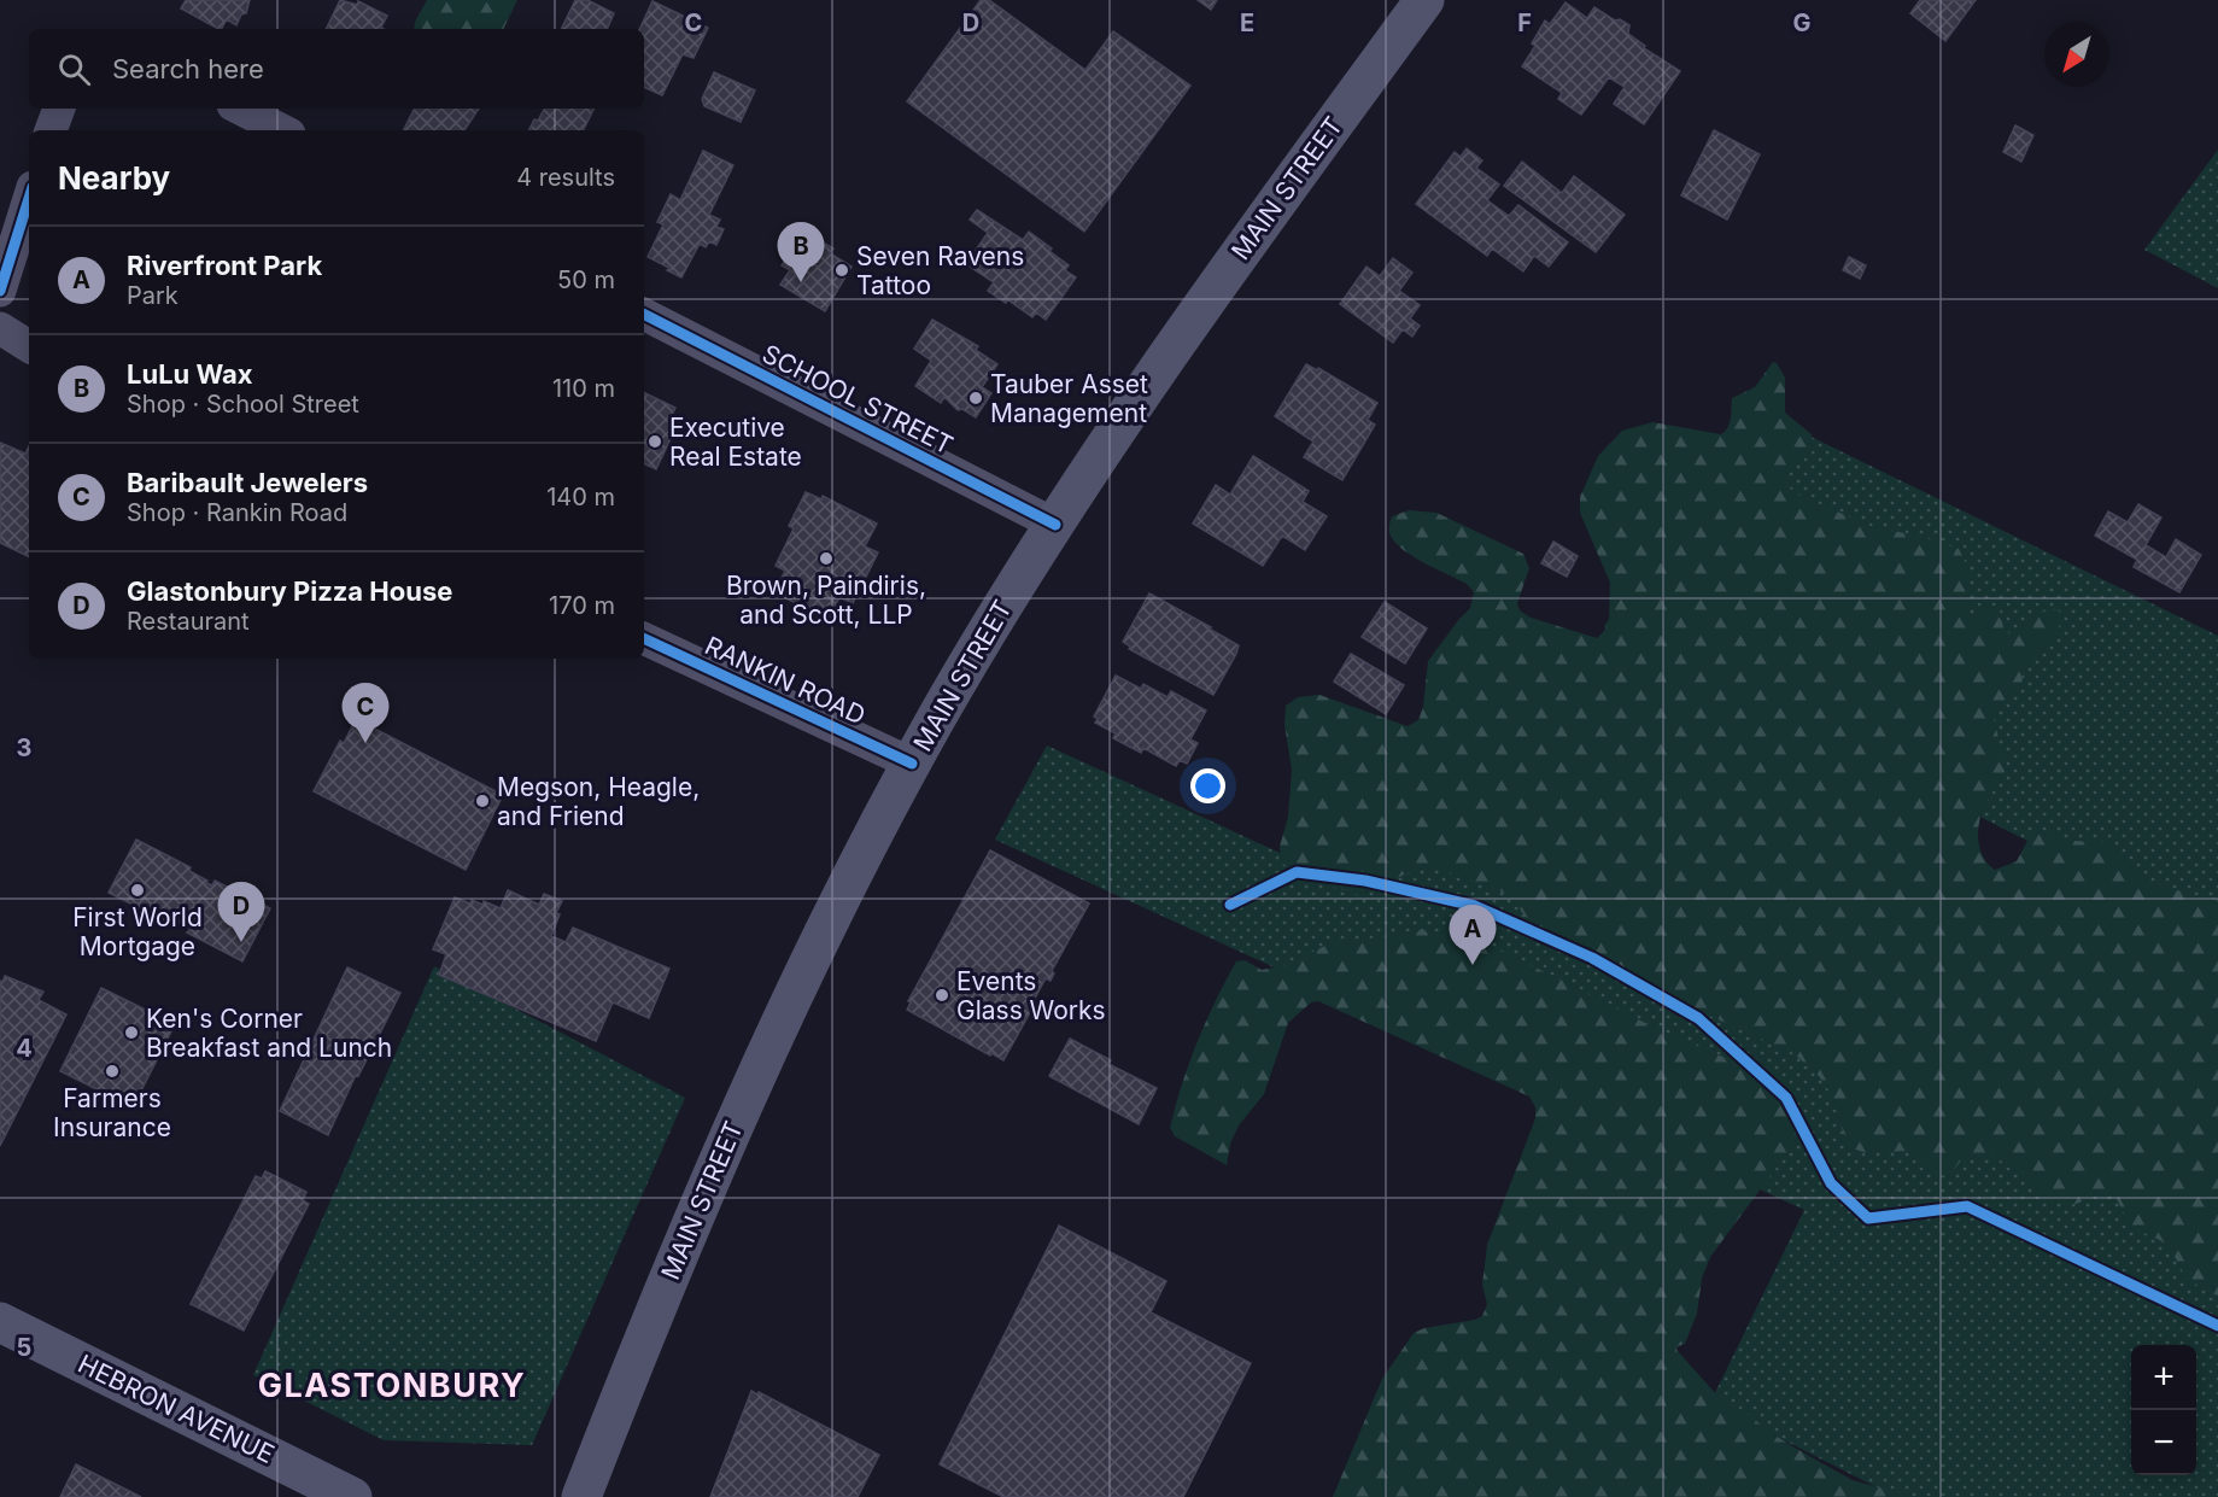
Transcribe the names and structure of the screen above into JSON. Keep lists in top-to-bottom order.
{
  "streets": {
    "main road": ["MAIN STREET", "HEBRON AVENUE"],
    "street": ["SCHOOL STREET", "RANKIN ROAD"]
  },
  "crossings": [
    ["MAIN STREET", "SCHOOL STREET"],
    ["MAIN STREET", "RANKIN ROAD"]
  ],
  "districts": ["GLASTONBURY"],
  "places": [
    "Seven Ravens Tattoo",
    "Tauber Asset Management",
    "Executive Real Estate",
    "Brown, Paindiris, and Scott, LLP",
    "Megson, Heagle, and Friend",
    "First World Mortgage",
    "Events Glass Works",
    "Ken's Corner Breakfast and Lunch",
    "Farmers Insurance"
  ],
  "north": "bottom left",
  "page": {
    "search": "Search here",
    "heading": ["Nearby", "4 results"],
    "pins": [
      "B",
      "C",
      "D",
      "A"
    ],
    "list": [
      {
        "mark": "A",
        "name": "Riverfront Park",
        "note": "Park",
        "value": "50 m"
      },
      {
        "mark": "B",
        "name": "LuLu Wax",
        "note": "Shop · School Street",
        "value": "110 m"
      },
      {
        "mark": "C",
        "name": "Baribault Jewelers",
        "note": "Shop · Rankin Road",
        "value": "140 m"
      },
      {
        "mark": "D",
        "name": "Glastonbury Pizza House",
        "note": "Restaurant",
        "value": "170 m"
      }
    ],
    "map_buttons": ["+", "−"]
  },
  "grid": {
    "columns": [
      "C",
      "D",
      "E",
      "F",
      "G"
    ],
    "rows": ["3", "4", "5"]
  }
}
